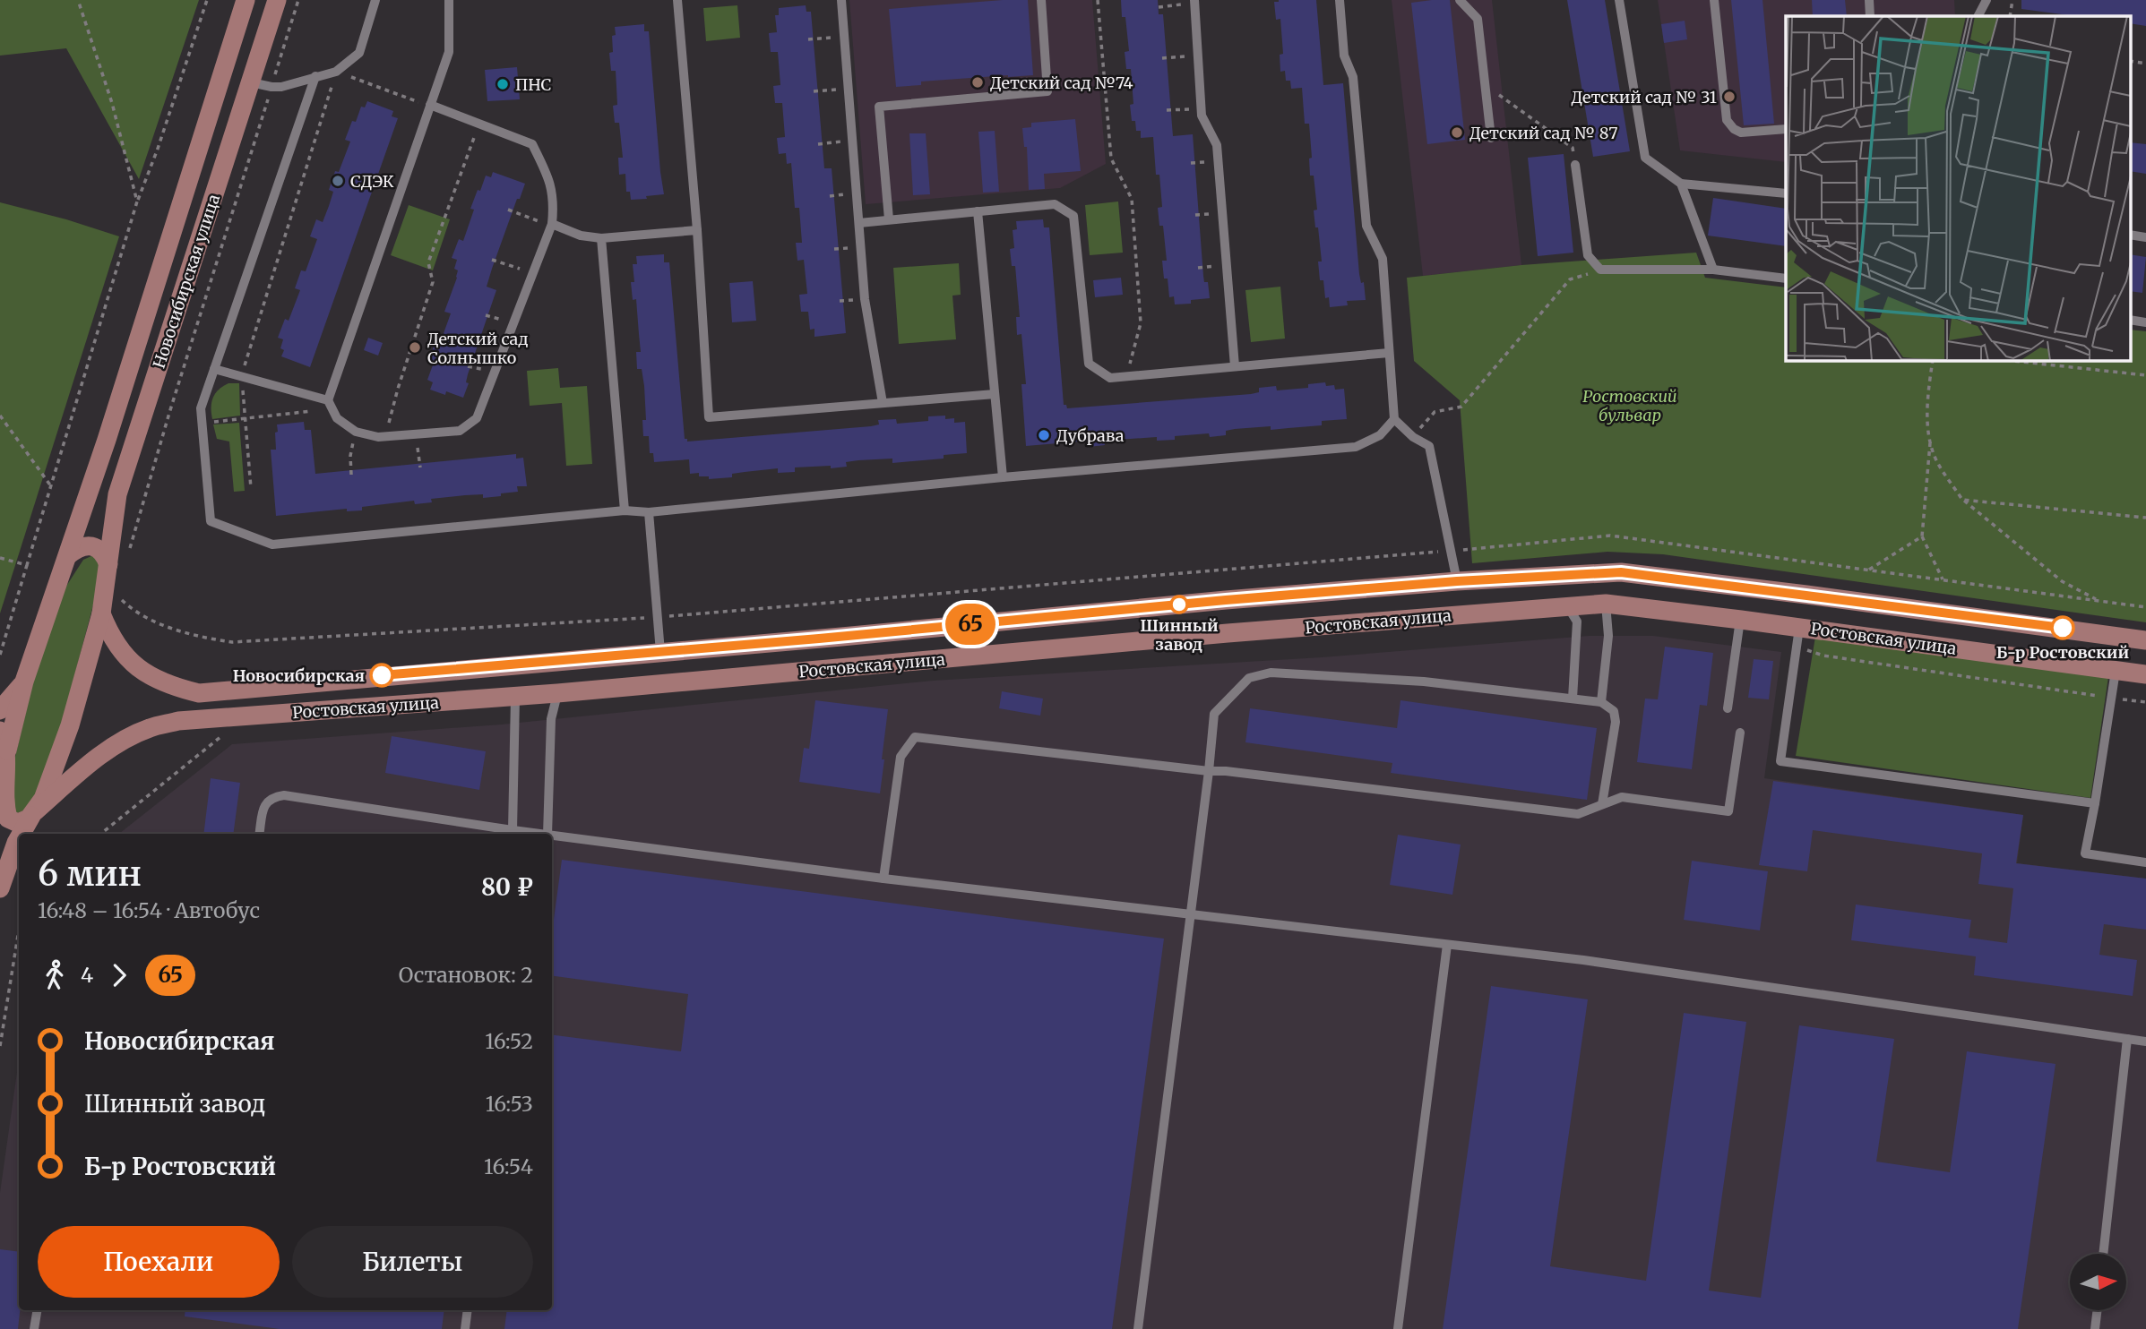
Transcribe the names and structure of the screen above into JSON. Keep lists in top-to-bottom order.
{
  "streets": {
    "street": ["Новосибирская улица", "Ростовская улица"]
  },
  "crossings": [
    ["Новосибирская улица", "Ростовская улица"]
  ],
  "parks": ["Ростовский бульвар"],
  "places": [
    "Детский сад №74",
    "ПНС",
    "Детский сад № 31",
    "Детский сад № 87",
    "СДЭК",
    "Детский сад Солнышко",
    "Дубрава",
    "Шинный завод",
    "Б-р Ростовский",
    "Новосибирская"
  ],
  "lines": ["bus line 65"],
  "north": "right",
  "page": {
    "on_map": "65",
    "heading": ["6 мин", "16:48 – 16:54 · Автобус", "80 ₽"],
    "legs": ["4", "65", "Остановок: 2"],
    "list": [
      {
        "name": "Новосибирская",
        "value": "16:52"
      },
      {
        "name": "Шинный завод",
        "value": "16:53"
      },
      {
        "name": "Б-р Ростовский",
        "value": "16:54"
      }
    ],
    "buttons": ["Поехали", "Билеты"]
  }
}
